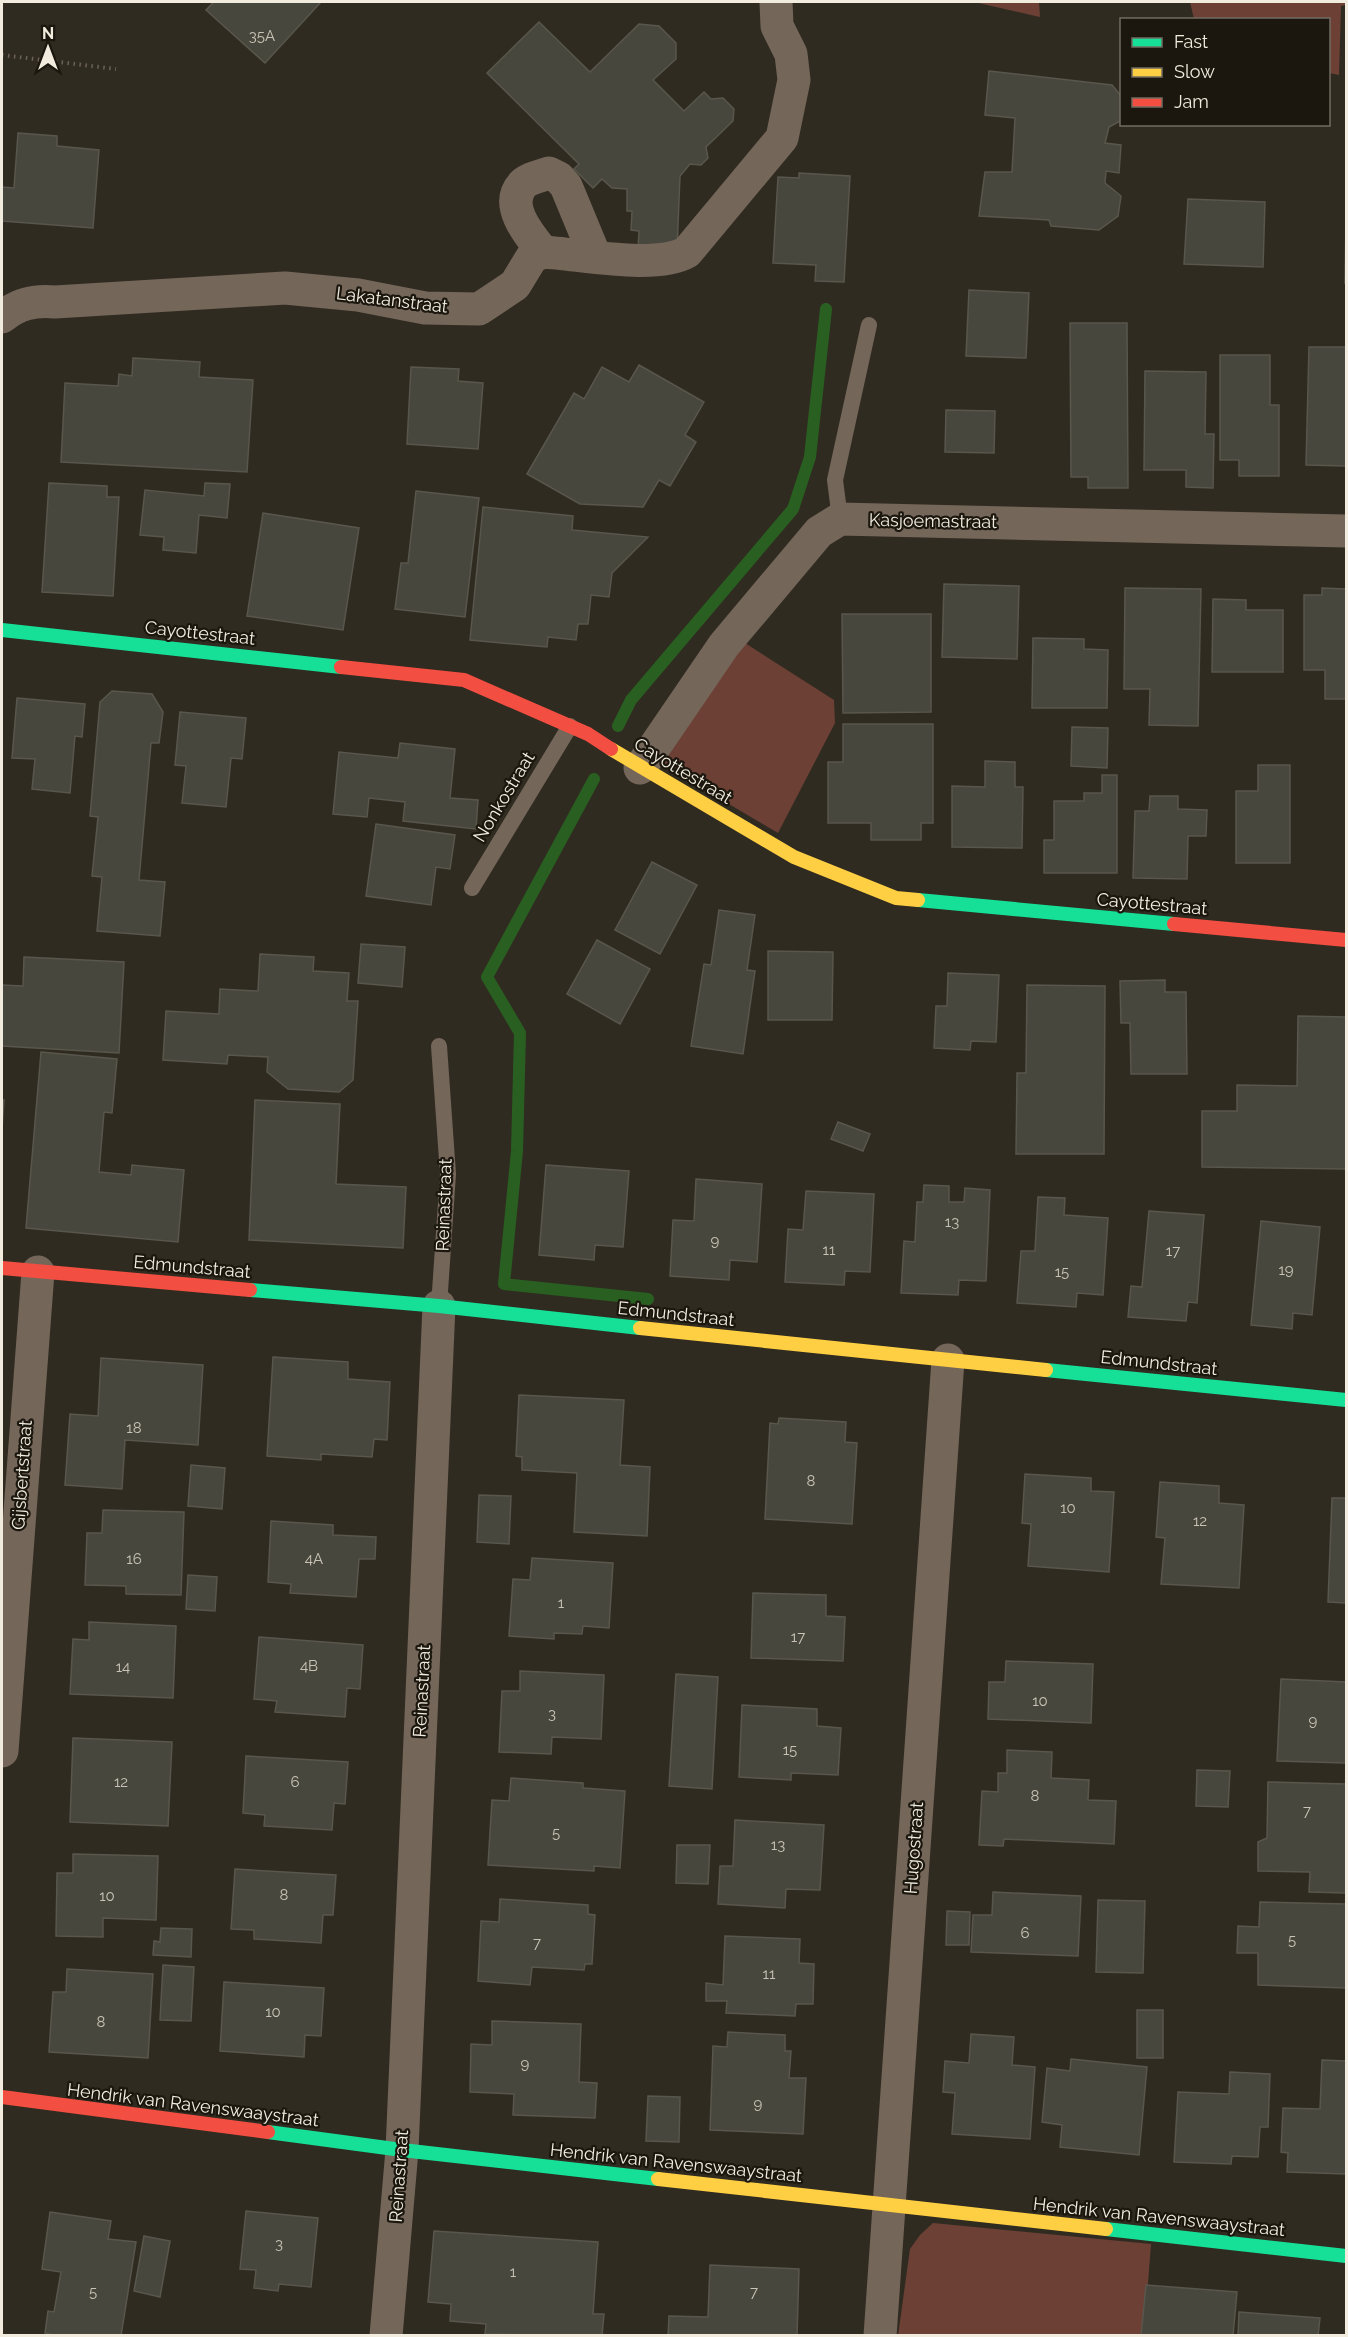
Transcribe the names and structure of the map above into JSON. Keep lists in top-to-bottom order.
{
  "streets": {
    "street": [
      "Lakatanstraat",
      "Kasjoemastraat",
      "Cayottestraat",
      "Reinastraat",
      "Edmundstraat",
      "Gijsbertstraat",
      "Hugostraat",
      "Hendrik van Ravenswaaystraat"
    ],
    "lane": ["Nonkostraat"]
  },
  "crossings": [
    ["Cayottestraat", "Nonkostraat"],
    ["Reinastraat", "Edmundstraat"],
    ["Reinastraat", "Hendrik van Ravenswaaystraat"],
    ["Edmundstraat", "Gijsbertstraat"],
    ["Edmundstraat", "Hugostraat"],
    ["Hugostraat", "Hendrik van Ravenswaaystraat"]
  ],
  "house_numbers": [
    "35A",
    "13",
    "9",
    "11",
    "17",
    "19",
    "15",
    "18",
    "8",
    "10",
    "12",
    "16",
    "4A",
    "1",
    "17",
    "4B",
    "14",
    "10",
    "3",
    "9",
    "15",
    "12",
    "6",
    "8",
    "7",
    "5",
    "13",
    "8",
    "10",
    "6",
    "5",
    "7",
    "11",
    "10",
    "8",
    "9",
    "9",
    "3",
    "1",
    "5",
    "7"
  ],
  "legend": ["Fast", "Slow", "Jam"],
  "north": "top"
}
